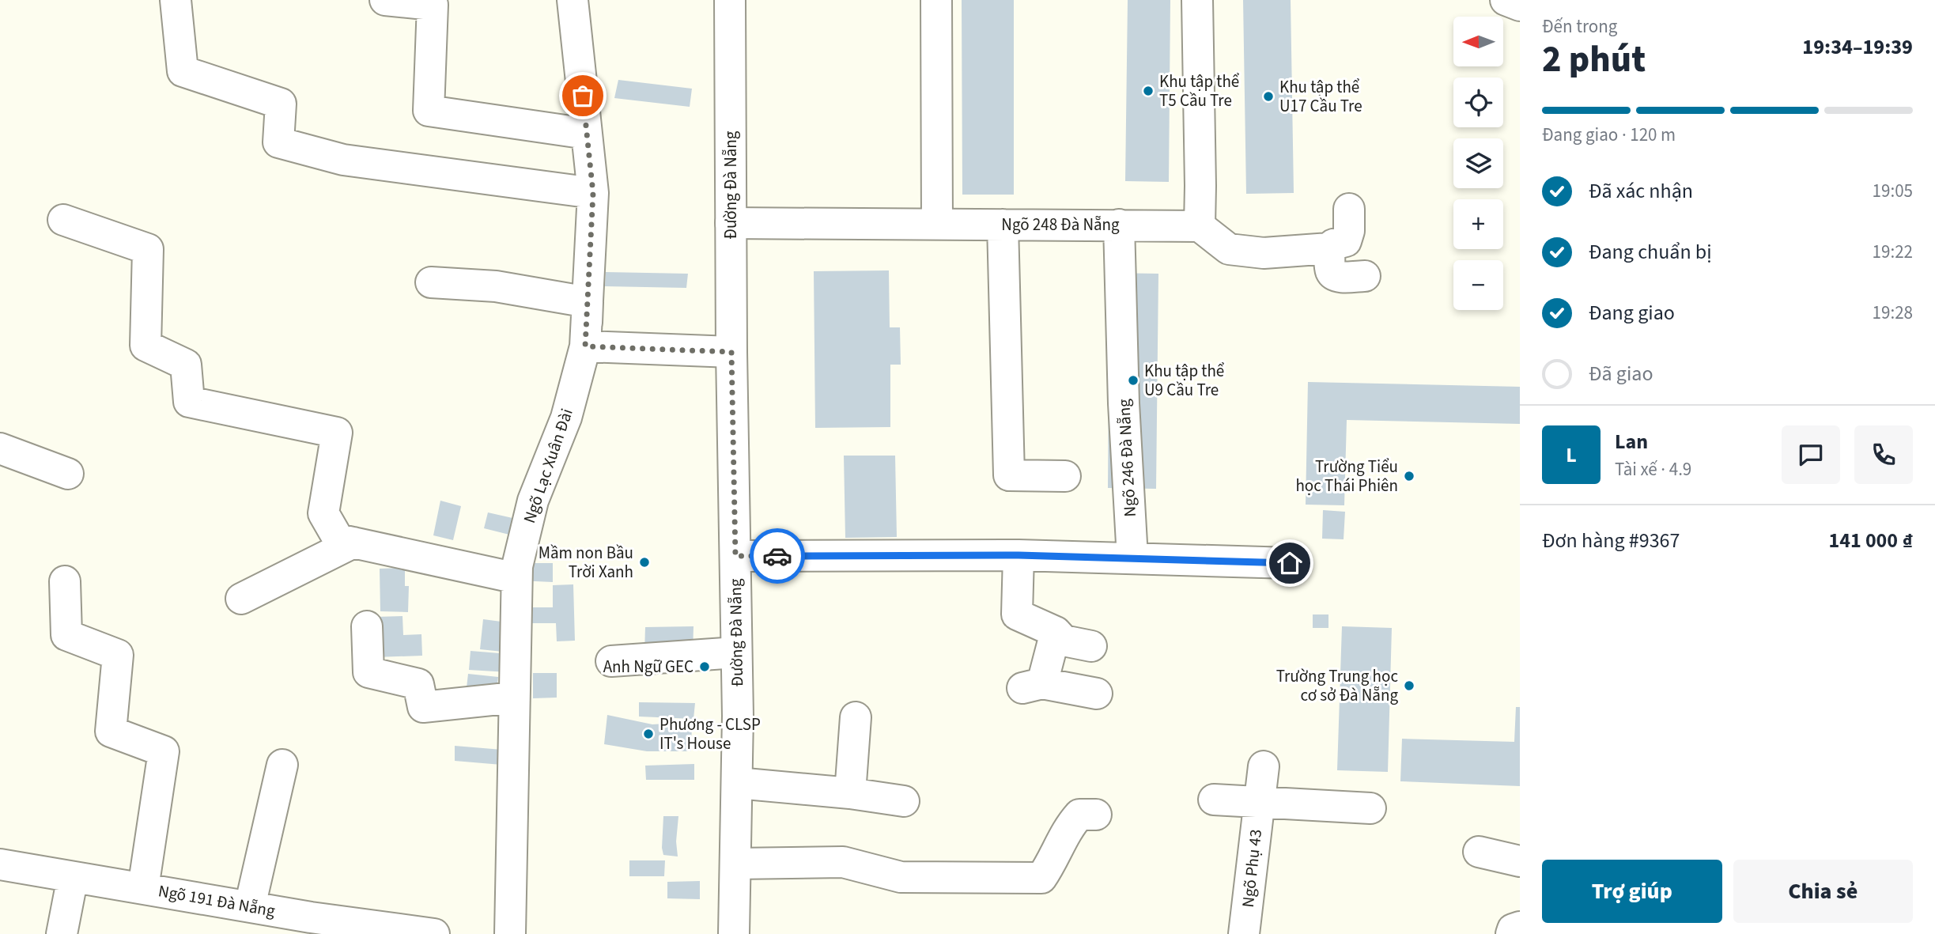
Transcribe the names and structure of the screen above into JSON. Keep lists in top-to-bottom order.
{
  "streets": {
    "street": [
      "Đường Đà Nẵng",
      "Ngõ 248 Đà Nẵng",
      "Ngõ 246 Đà Nẵng",
      "Ngõ Lạc Xuân Đài",
      "Ngõ Phụ 43",
      "Ngõ 191 Đà Nẵng"
    ]
  },
  "crossings": [
    ["Đường Đà Nẵng", "Ngõ 248 Đà Nẵng"],
    ["Ngõ 248 Đà Nẵng", "Ngõ 246 Đà Nẵng"]
  ],
  "places": [
    "Khu tập thể T5 Cầu Tre",
    "Khu tập thể U17 Cầu Tre",
    "Khu tập thể U9 Cầu Tre",
    "Trường Tiểu học Thái Phiên",
    "Mầm non Bầu Trời Xanh",
    "Anh Ngữ GEC",
    "Trường Trung học cơ sở Đà Nẵng",
    "Phương - CLSP IT's House"
  ],
  "north": "left",
  "page": {
    "heading": ["2 phút", "Đến trong", "19:34–19:39"],
    "panel": [
      "Lan",
      "Tài xế · 4.9",
      "Đơn hàng #9367",
      "141 000 ₫"
    ],
    "map_buttons": ["+", "−"],
    "bar": "Đang giao · 120 m",
    "list": [
      ["Đã xác nhận", "19:05"],
      ["Đang chuẩn bị", "19:22"],
      ["Đang giao", "19:28"],
      "Đã giao"
    ],
    "round": "L",
    "buttons": ["Trợ giúp", "Chia sẻ"]
  }
}
